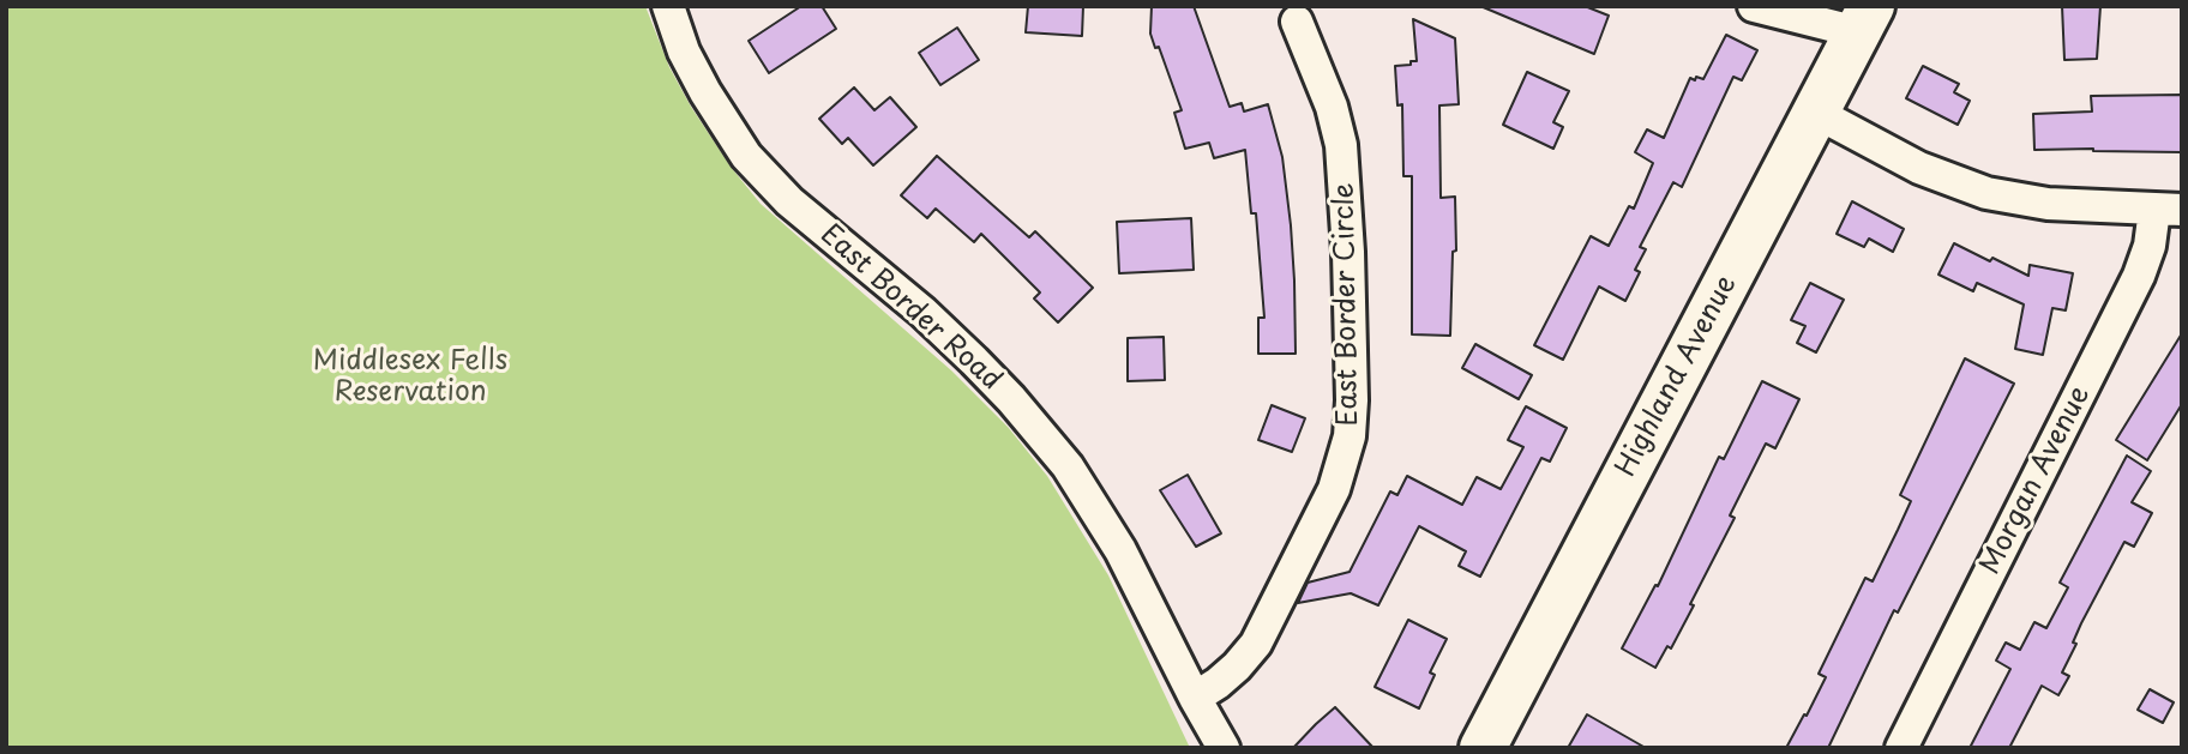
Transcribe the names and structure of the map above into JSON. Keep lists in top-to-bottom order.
{
  "streets": {
    "main road": ["Highland Avenue"],
    "street": ["East Border Circle", "East Border Road", "Morgan Avenue"]
  },
  "crossings": [
    ["East Border Circle", "East Border Road"]
  ],
  "parks": ["Middlesex Fells Reservation"]
}
